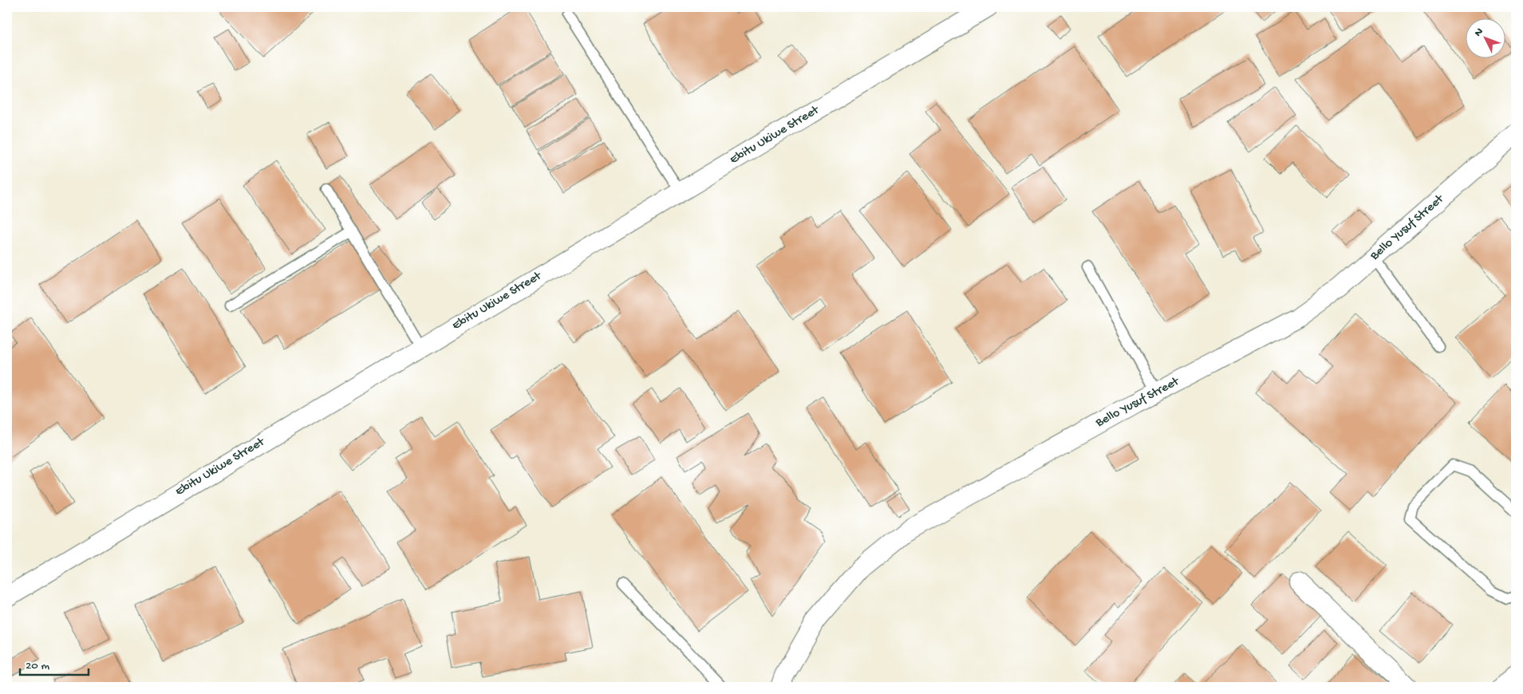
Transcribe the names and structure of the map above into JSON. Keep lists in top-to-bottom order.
{
  "streets": {
    "street": ["Ebitu Ukiwe Street", "Bello Yusuf Street"]
  },
  "scale_bar": "20 m",
  "north": "top left"
}
